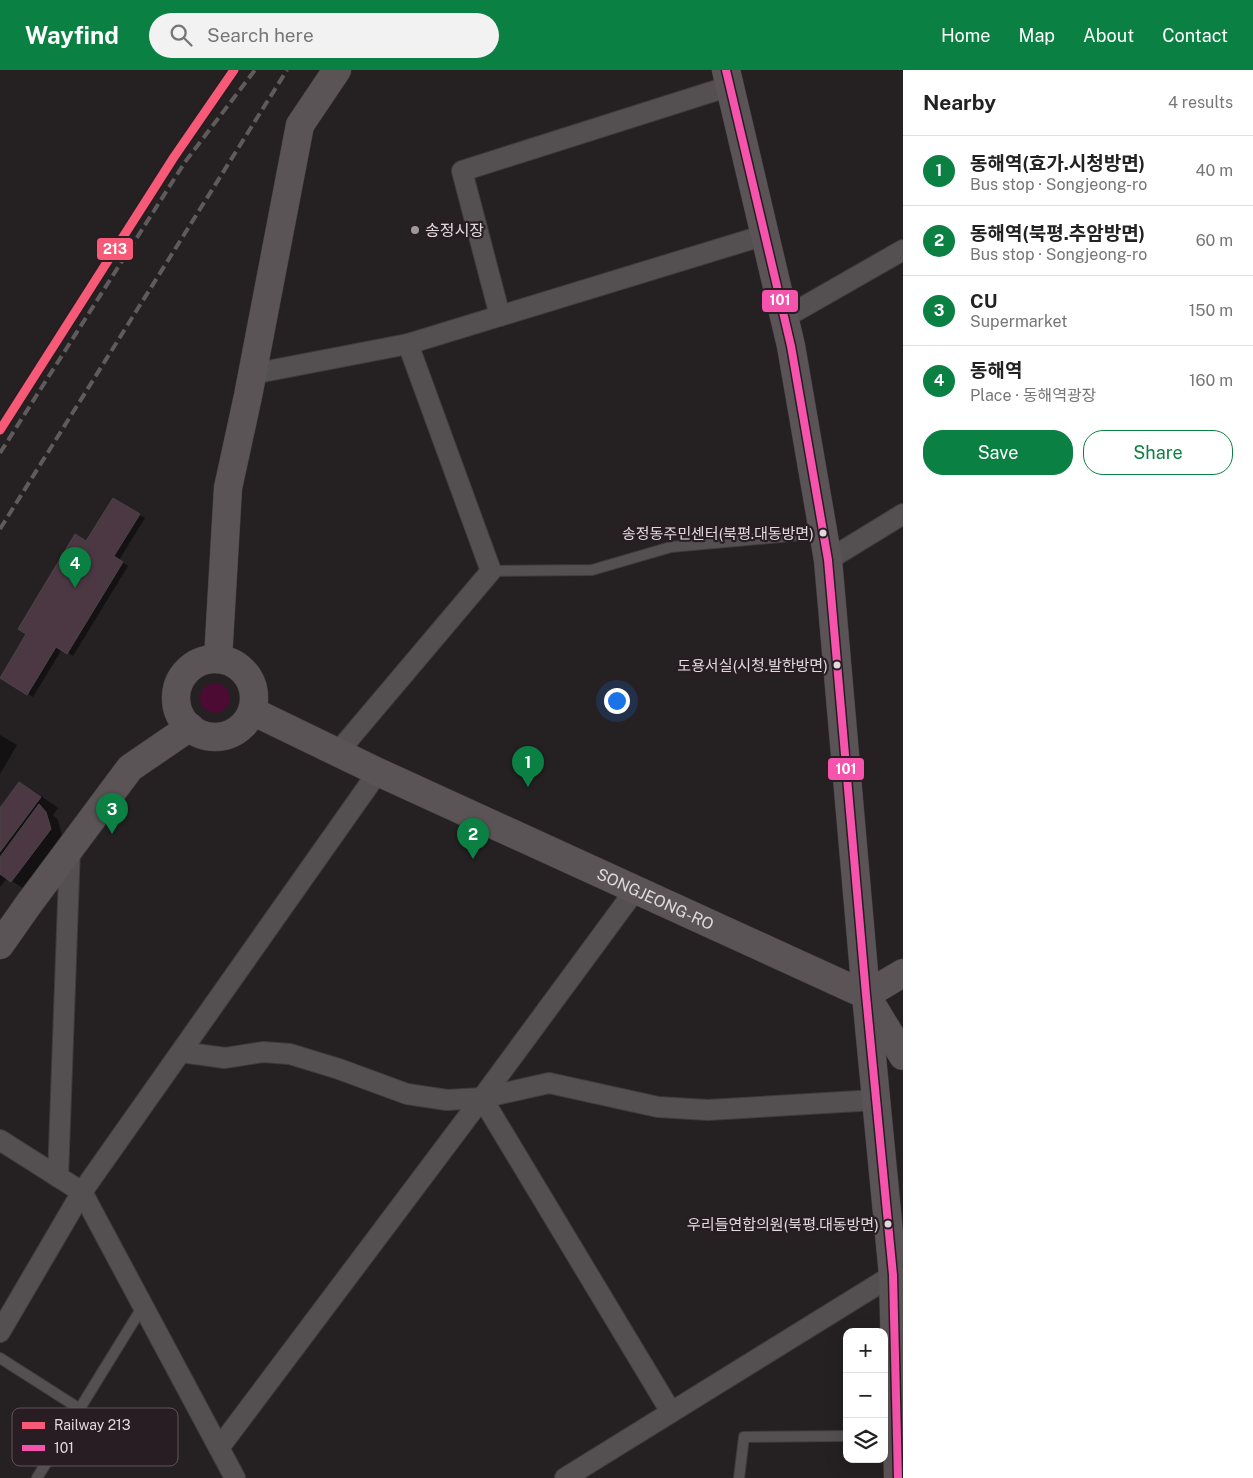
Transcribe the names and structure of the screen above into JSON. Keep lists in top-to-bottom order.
{
  "streets": {
    "street": ["SONGJEONG-RO"]
  },
  "places": [
    "송정시장",
    "송정동주민센터(북평.대동방면)",
    "도용서실(시청.발한방면)",
    "우리들연합의원(북평.대동방면)"
  ],
  "lines": ["rail line 213", "transit line 101"],
  "legend": ["Railway 213", "101"],
  "page": {
    "header": "Wayfind",
    "search": "Search here",
    "nav": [
      "Home",
      "Map",
      "About",
      "Contact"
    ],
    "heading": ["Nearby", "4 results"],
    "list": [
      {
        "mark": "1",
        "name": "동해역(효가.시청방면)",
        "note": "Bus stop · Songjeong-ro",
        "value": "40 m"
      },
      {
        "mark": "2",
        "name": "동해역(북평.추암방면)",
        "note": "Bus stop · Songjeong-ro",
        "value": "60 m"
      },
      {
        "mark": "3",
        "name": "CU",
        "note": "Supermarket",
        "value": "150 m"
      },
      {
        "mark": "4",
        "name": "동해역",
        "note": "Place · 동해역광장",
        "value": "160 m"
      }
    ],
    "buttons": ["Save", "Share"],
    "pins": [
      "4",
      "1",
      "3",
      "2"
    ],
    "map_buttons": ["+", "−"]
  }
}
